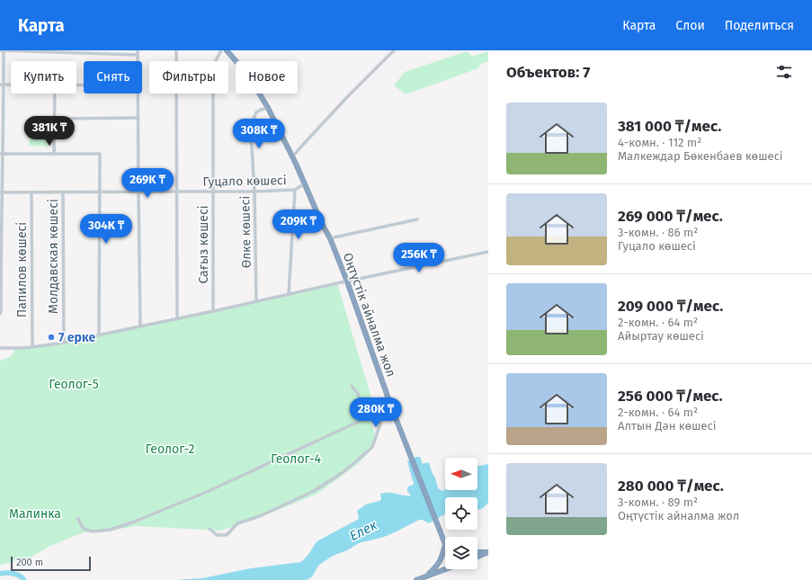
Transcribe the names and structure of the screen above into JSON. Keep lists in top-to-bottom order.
{
  "streets": {
    "highway": ["Оңтүстік айналма жол"],
    "street": [
      "Гуцало көшесі",
      "Өлке көшесі",
      "Сағыз көшесі",
      "Молдавская көшесі",
      "Папилов көшесі"
    ]
  },
  "crossings": [
    ["Гуцало көшесі", "Өлке көшесі"],
    ["Гуцало көшесі", "Сағыз көшесі"],
    ["Гуцало көшесі", "Молдавская көшесі"],
    ["Гуцало көшесі", "Папилов көшесі"],
    ["Өлке көшесі", "Оңтүстік айналма жол"]
  ],
  "water": ["Елек"],
  "parks": [
    "Геолог-5",
    "Геолог-2",
    "Геолог-4",
    "Малинка"
  ],
  "places": ["7 ерке"],
  "scale_bar": "200 m",
  "north": "left",
  "page": {
    "header": "Карта",
    "nav": ["Карта", "Слои", "Поделиться"],
    "heading": "Объектов: 7",
    "chip": [
      "Купить",
      "Снять",
      "Фильтры",
      "Новое"
    ],
    "list": [
      {
        "name": "381 000 ₸/мес.",
        "note": "4-комн. · 112 m² · Малкеждар Бөкенбаев көшесі"
      },
      {
        "name": "269 000 ₸/мес.",
        "note": "3-комн. · 86 m² · Гуцало көшесі"
      },
      {
        "name": "209 000 ₸/мес.",
        "note": "2-комн. · 64 m² · Айыртау көшесі"
      },
      {
        "name": "256 000 ₸/мес.",
        "note": "2-комн. · 64 m² · Алтын Дән көшесі"
      },
      {
        "name": "280 000 ₸/мес.",
        "note": "3-комн. · 89 m² · Оңтүстік айналма жол"
      }
    ],
    "price": [
      "381K ₸",
      "308K ₸",
      "269K ₸",
      "209K ₸",
      "304K ₸",
      "256K ₸",
      "280K ₸"
    ],
    "scale": "200 m"
  }
}
